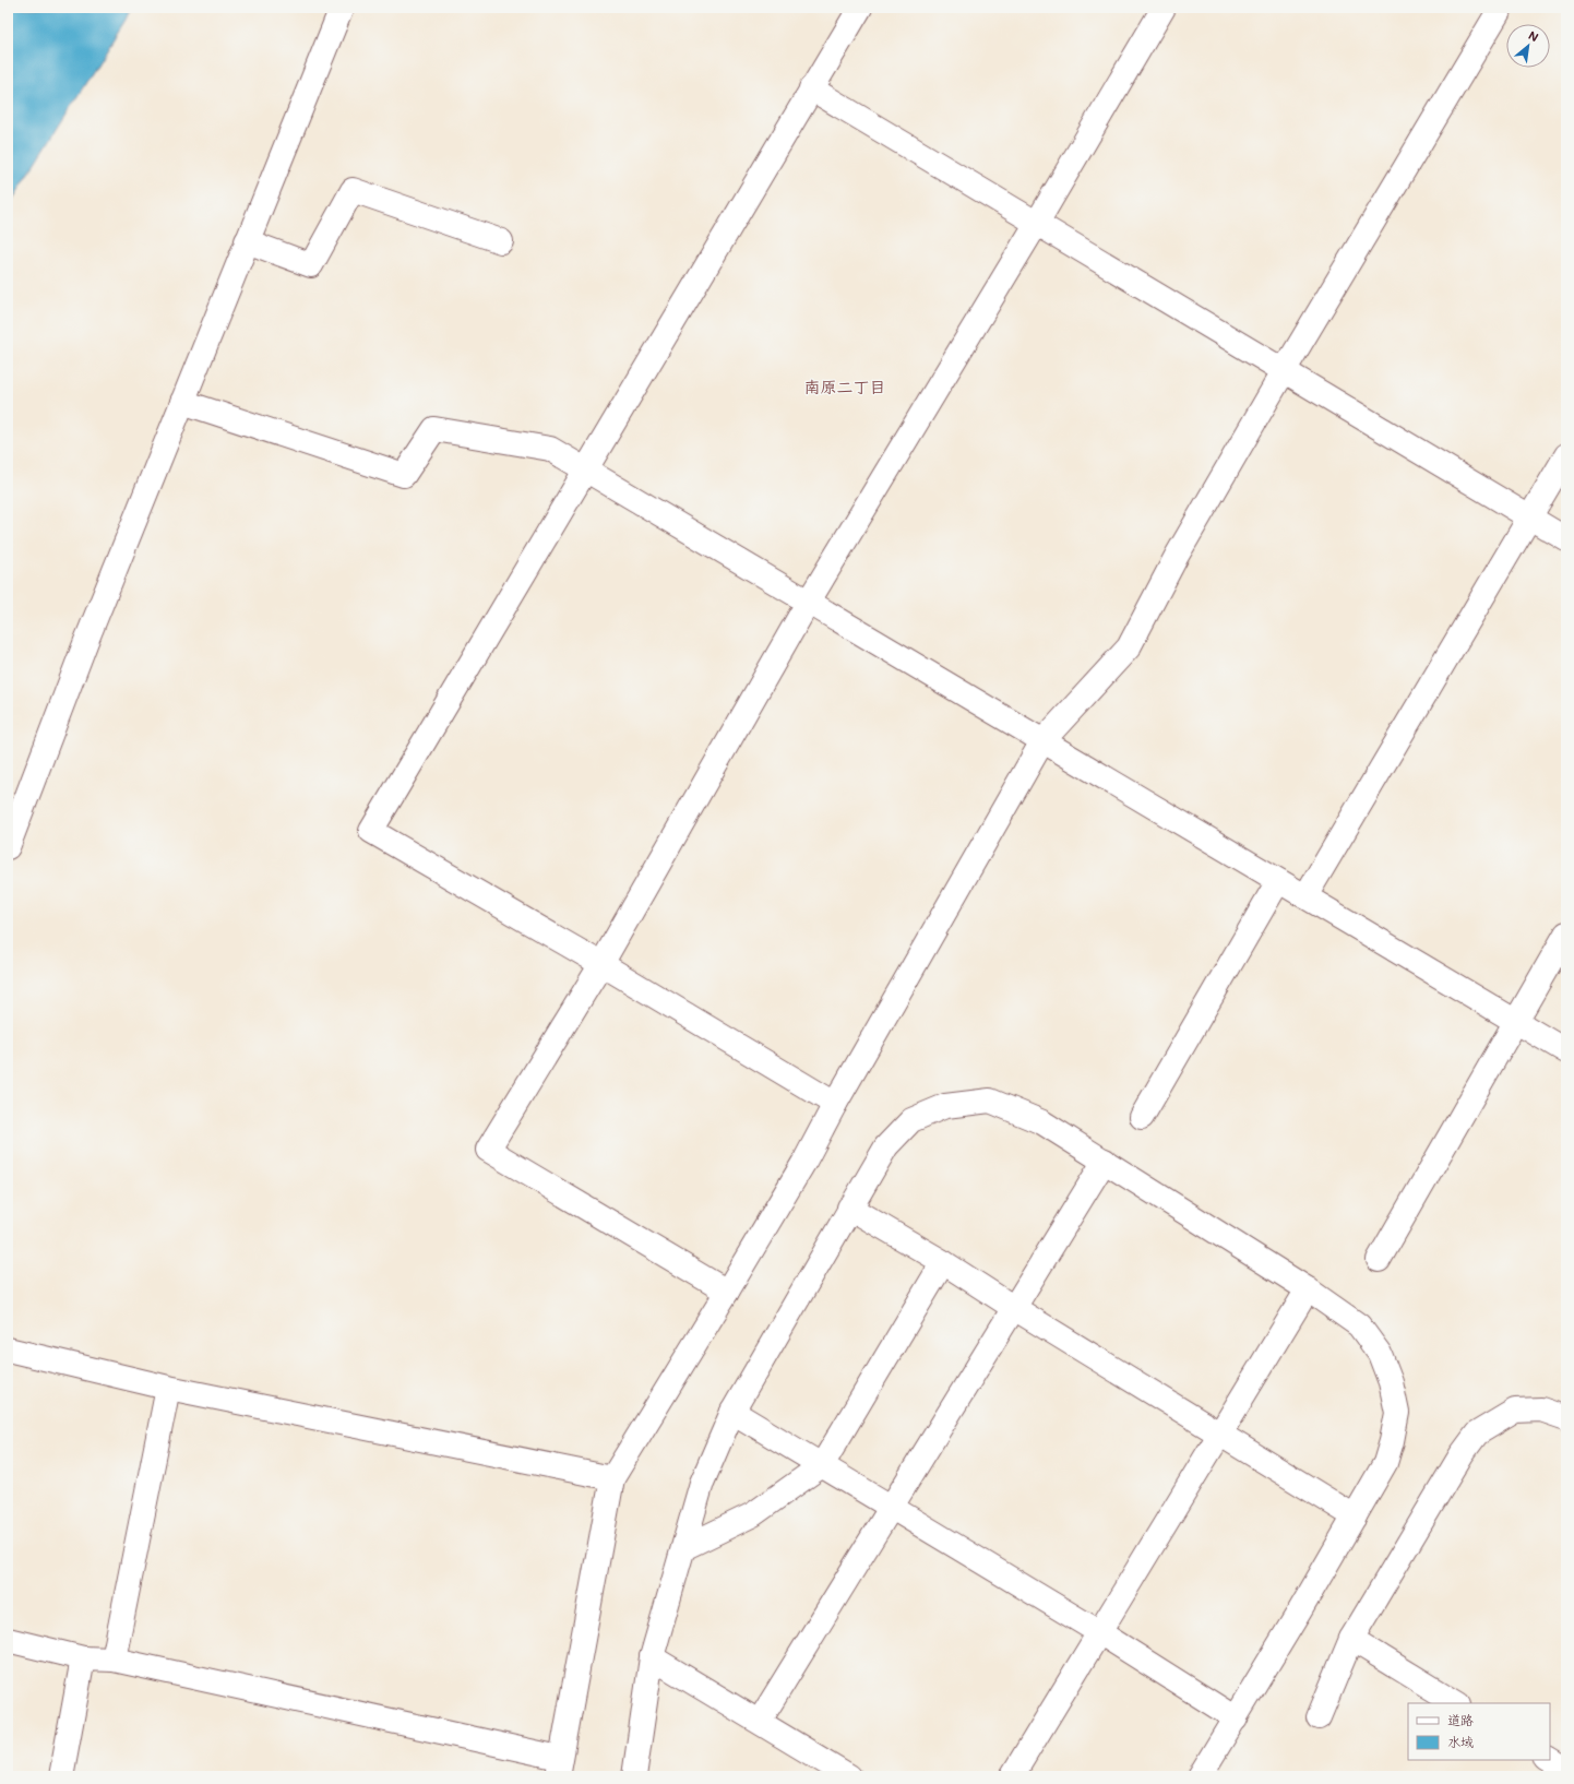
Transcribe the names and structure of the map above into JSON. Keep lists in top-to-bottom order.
{
  "districts": ["南原二丁目"],
  "legend": ["道路", "水域"],
  "north": "top right"
}
